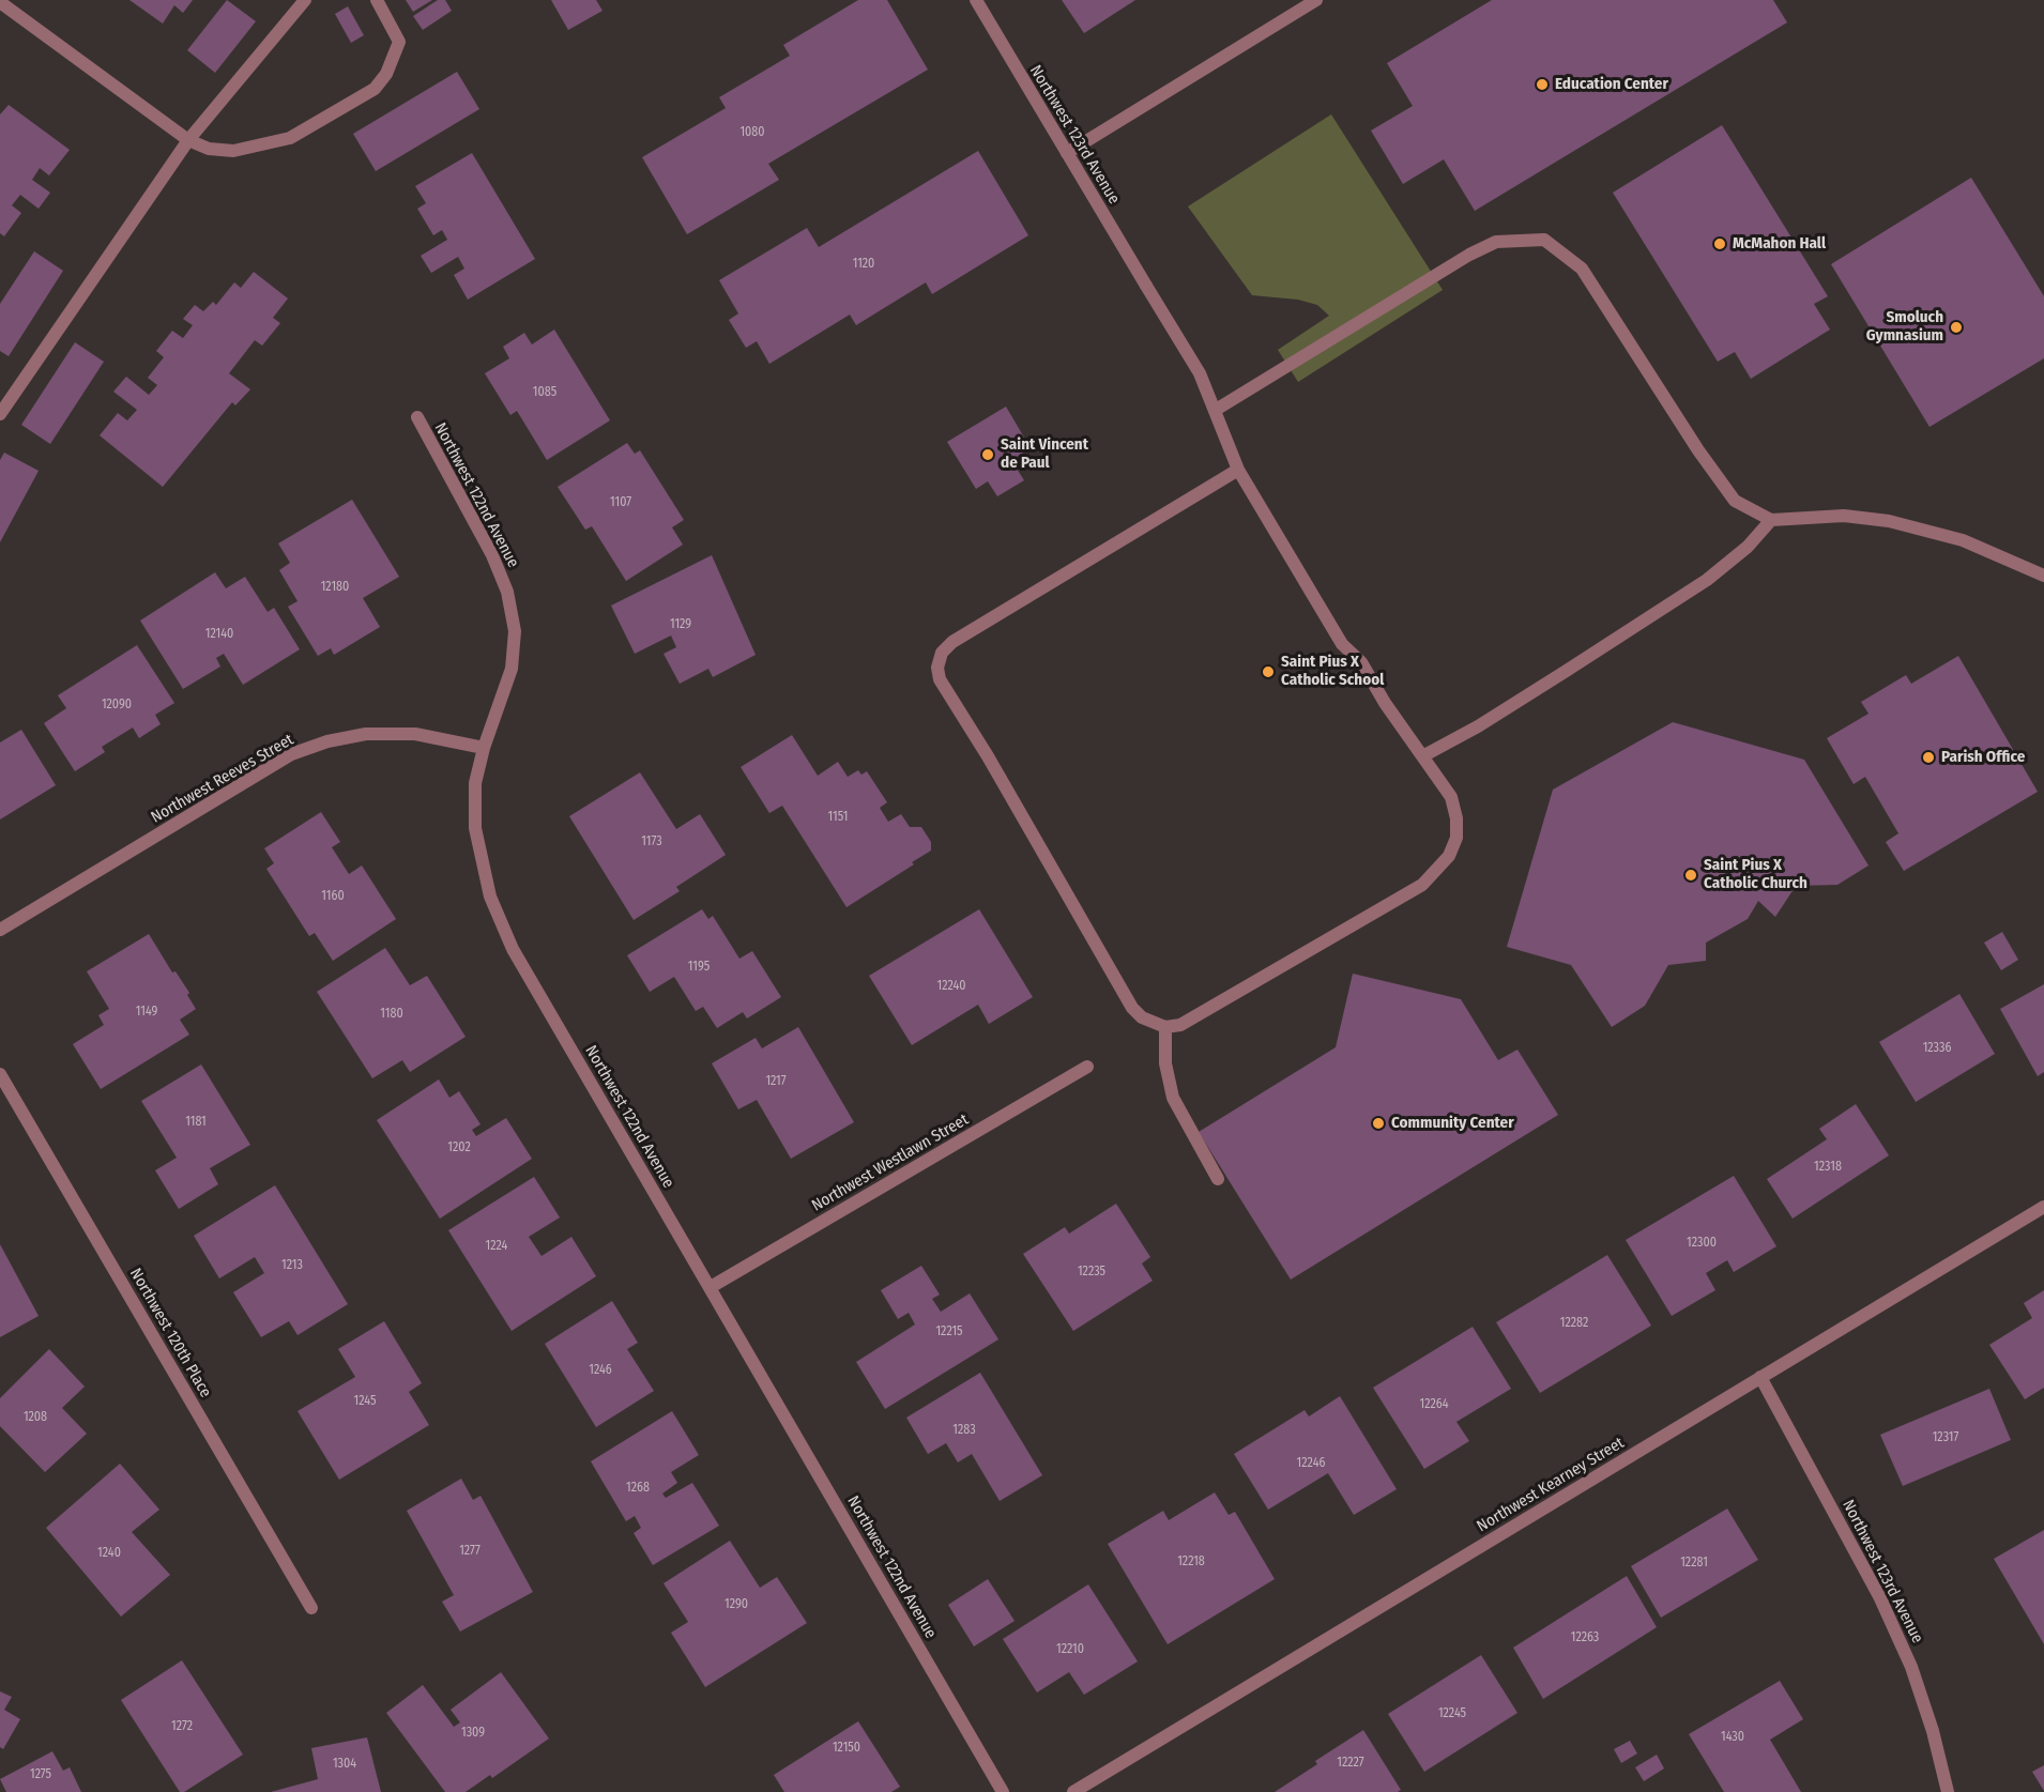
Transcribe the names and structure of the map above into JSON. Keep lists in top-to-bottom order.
{
  "streets": {
    "street": [
      "Northwest 123rd Avenue",
      "Northwest 122nd Avenue",
      "Northwest Reeves Street",
      "Northwest Westlawn Street",
      "Northwest 120th Place",
      "Northwest Kearney Street"
    ]
  },
  "crossings": [
    ["Northwest 123rd Avenue", "Northwest Kearney Street"],
    ["Northwest 122nd Avenue", "Northwest Reeves Street"],
    ["Northwest 122nd Avenue", "Northwest Westlawn Street"]
  ],
  "places": [
    "Education Center",
    "McMahon Hall",
    "Smoluch Gymnasium",
    "Saint Vincent de Paul",
    "Saint Pius X Catholic School",
    "Parish Office",
    "Saint Pius X Catholic Church",
    "Community Center"
  ],
  "house_numbers": [
    "1080",
    "1120",
    "1085",
    "1107",
    "12180",
    "1129",
    "12140",
    "12090",
    "1151",
    "1173",
    "1160",
    "1195",
    "12240",
    "1149",
    "1180",
    "12336",
    "1217",
    "1181",
    "1202",
    "12318",
    "12300",
    "1224",
    "1213",
    "12235",
    "12282",
    "12215",
    "1246",
    "1245",
    "12264",
    "1208",
    "1283",
    "12317",
    "12246",
    "1268",
    "1277",
    "1240",
    "12218",
    "12281",
    "1290",
    "12263",
    "12210",
    "12245",
    "1272",
    "1309",
    "1430",
    "12150",
    "12227",
    "1304",
    "1275"
  ]
}
